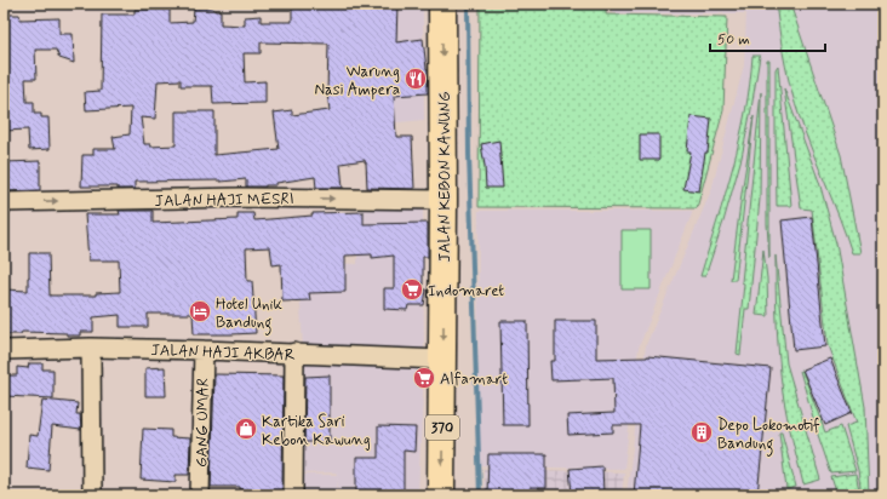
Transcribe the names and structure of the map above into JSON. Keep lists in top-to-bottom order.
{
  "streets": {
    "main road": ["JALAN KEBON KAWUNG", "370"],
    "street": ["JALAN HAJI MESRI", "JALAN HAJI AKBAR", "GANG UMAR"]
  },
  "crossings": [
    ["JALAN KEBON KAWUNG", "JALAN HAJI MESRI"],
    ["JALAN KEBON KAWUNG", "JALAN HAJI AKBAR"],
    ["JALAN HAJI AKBAR", "GANG UMAR"]
  ],
  "one_way": ["JALAN KEBON KAWUNG", "JALAN HAJI MESRI"],
  "places": {
    "restaurant": ["Warung Nasi Ampera"],
    "supermarket": ["Indomaret", "Alfamart"],
    "hotel": ["Hotel Unik Bandung"],
    "shop": ["Kartika Sari Kebon Kawung"],
    "building": ["Depo Lokomotif Bandung"]
  },
  "scale_bar": "50 m"
}
